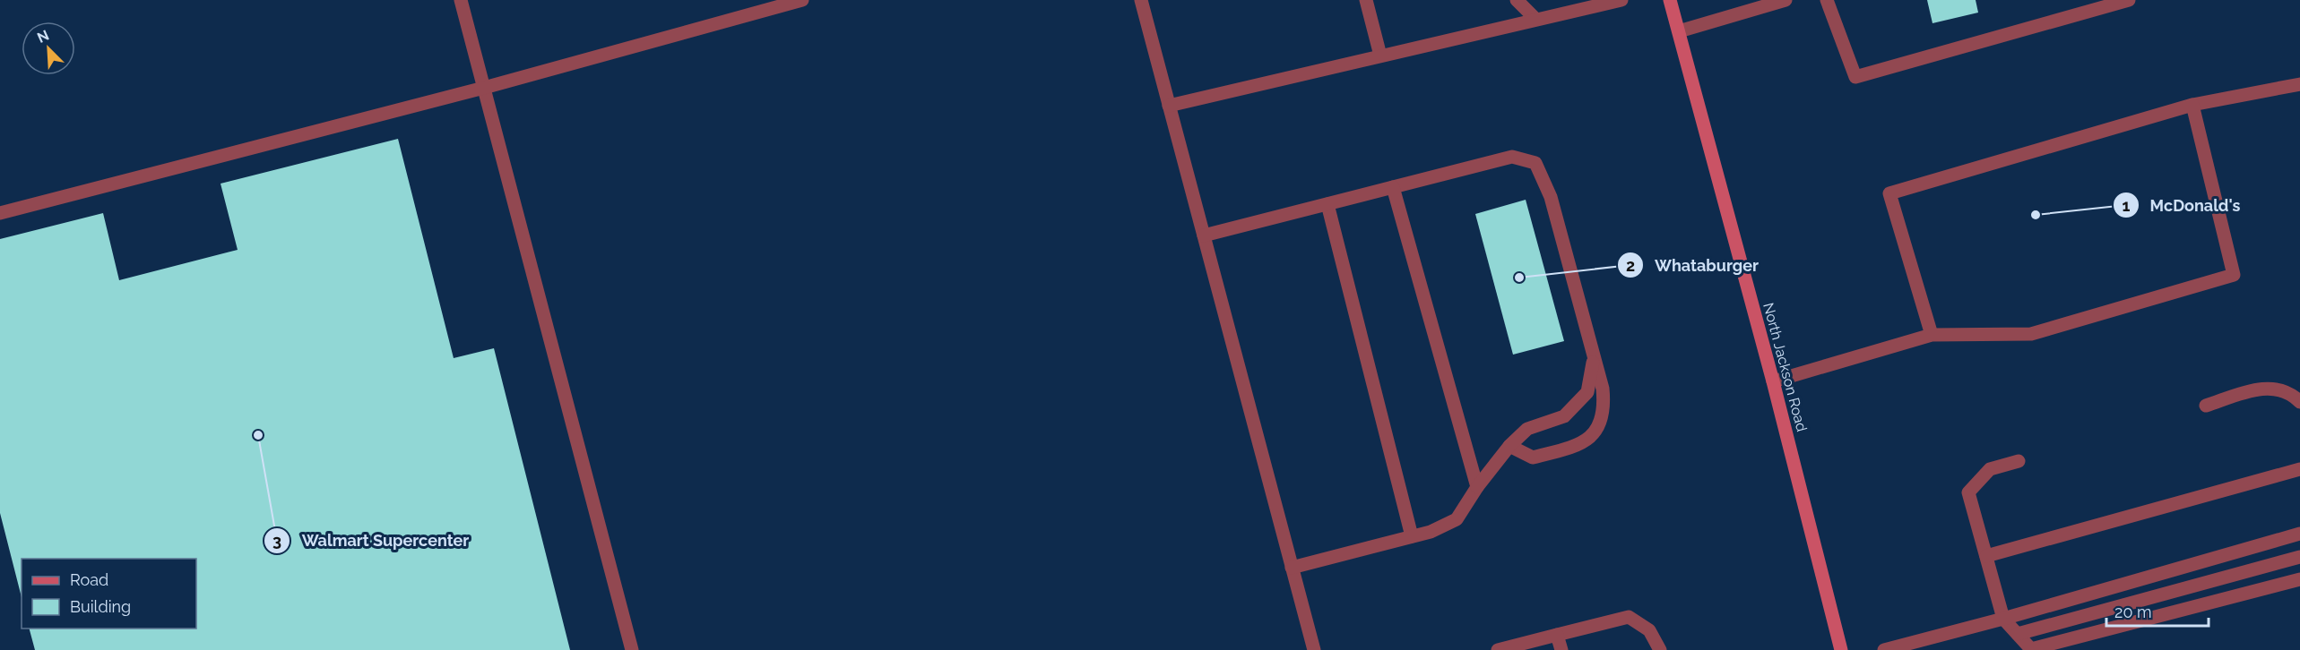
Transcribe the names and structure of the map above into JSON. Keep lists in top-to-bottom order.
{
  "streets": {
    "main road": ["North Jackson Road"]
  },
  "places": ["McDonald's", "Whataburger", "Walmart Supercenter"],
  "legend": ["Road", "Building"],
  "scale_bar": "20 m",
  "north": "top left"
}
